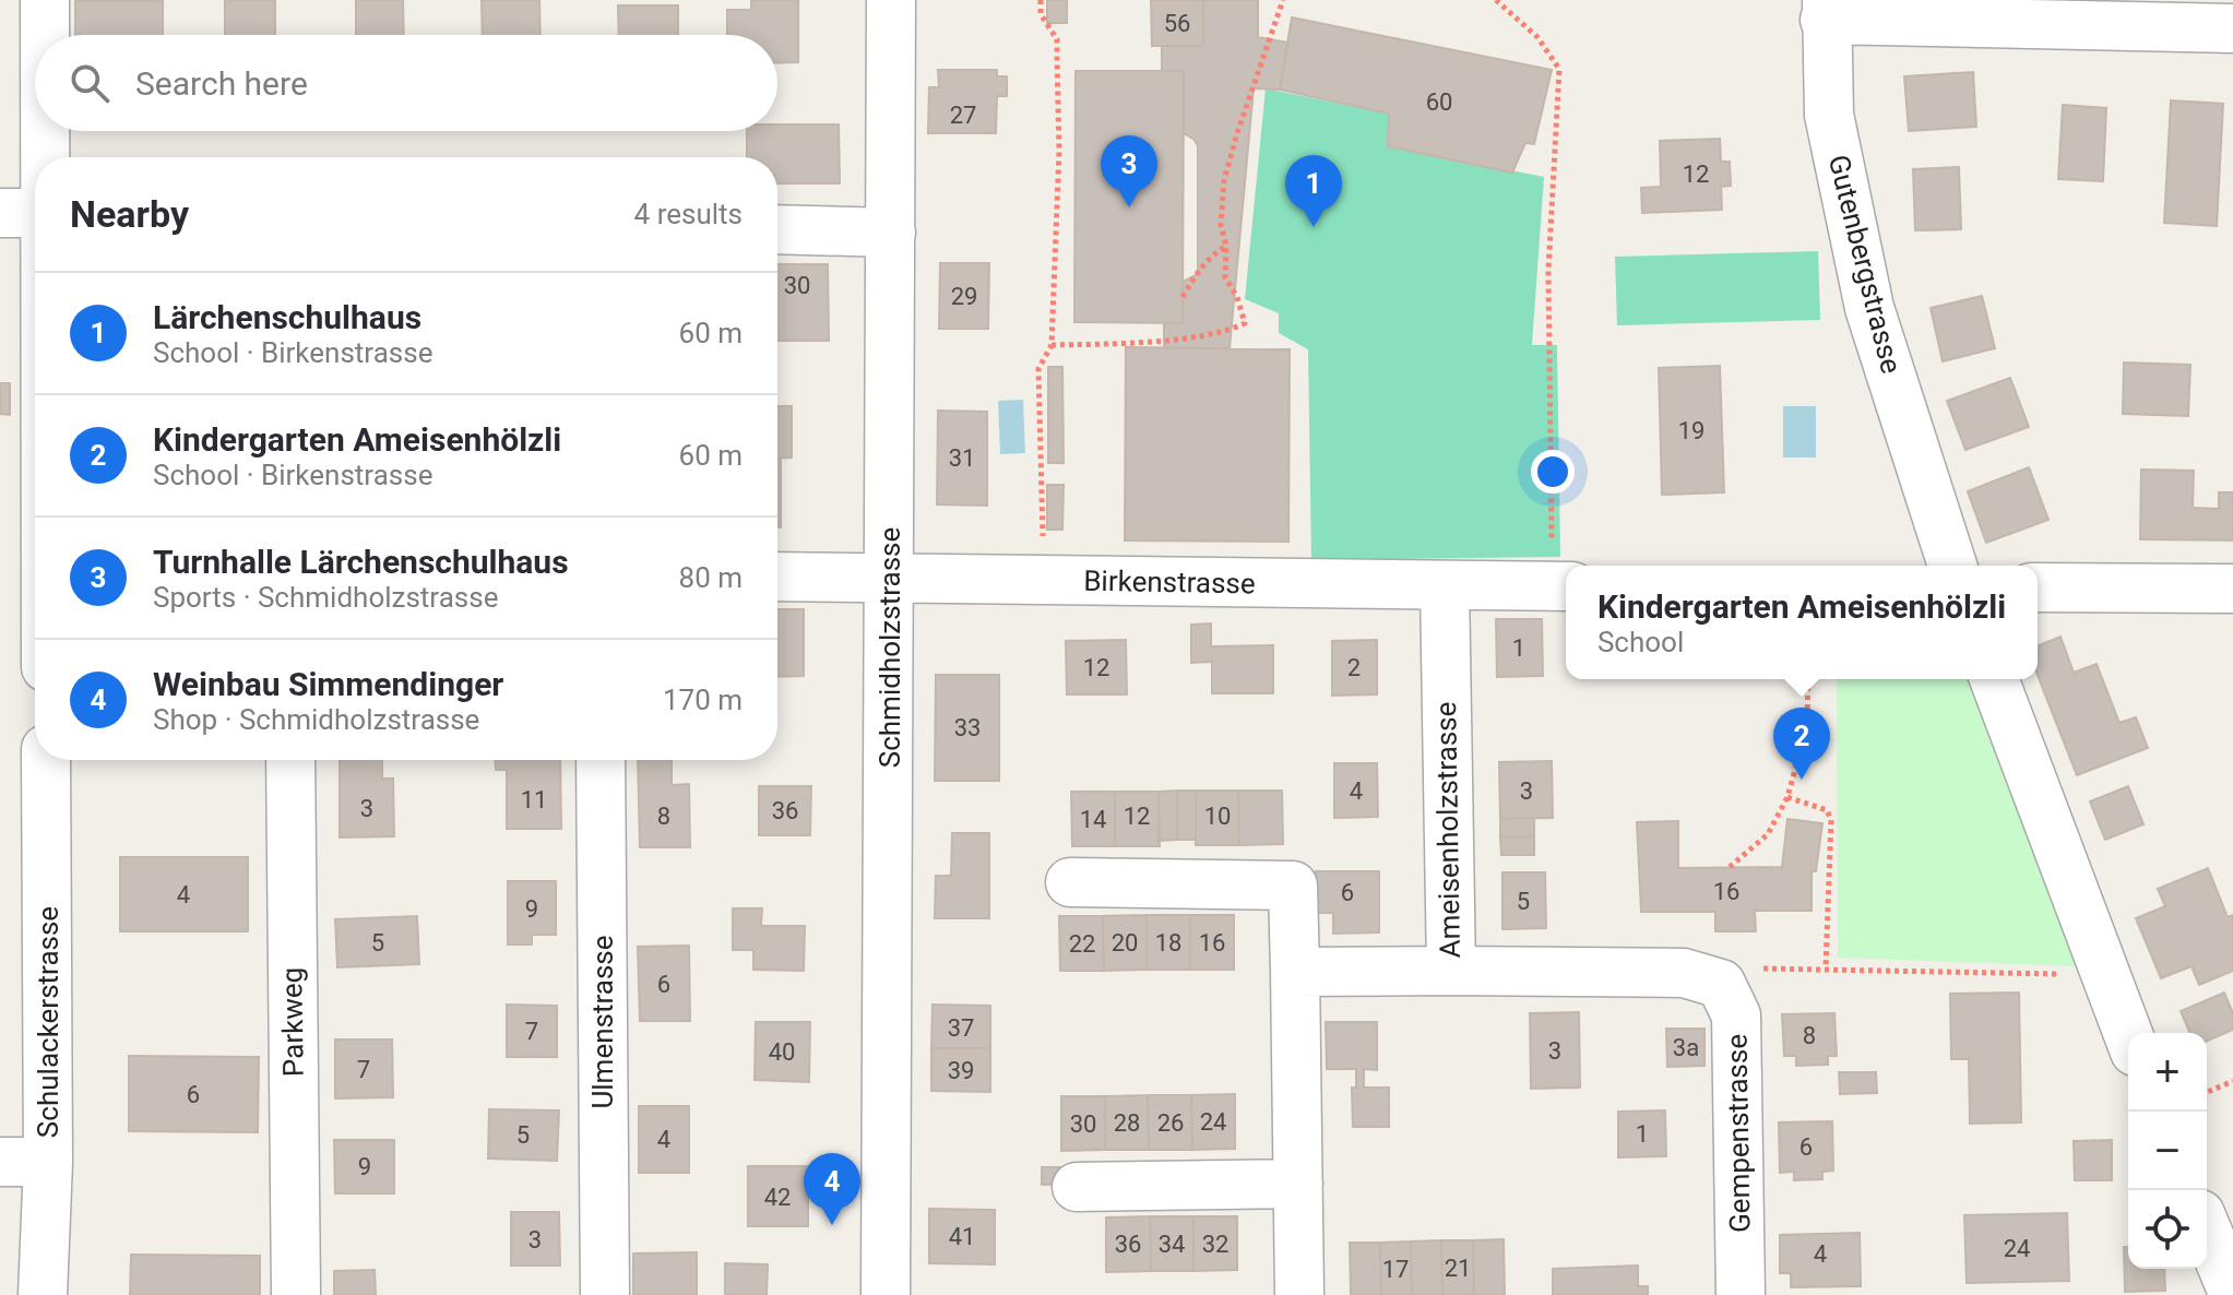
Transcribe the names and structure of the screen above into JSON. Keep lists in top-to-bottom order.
{
  "streets": {
    "street": [
      "Gutenbergstrasse",
      "Birkenstrasse",
      "Schmidholzstrasse",
      "Ameisenholzstrasse",
      "Schulackerstrasse",
      "Parkweg",
      "Ulmenstrasse",
      "Gempenstrasse"
    ]
  },
  "crossings": [
    ["Birkenstrasse", "Schmidholzstrasse"],
    ["Birkenstrasse", "Ameisenholzstrasse"]
  ],
  "house_numbers": [
    "56",
    "60",
    "27",
    "12",
    "30",
    "29",
    "19",
    "31",
    "1",
    "12",
    "2",
    "33",
    "4",
    "3",
    "11",
    "3",
    "36",
    "8",
    "12",
    "10",
    "14",
    "16",
    "6",
    "4",
    "5",
    "9",
    "5",
    "20",
    "18",
    "16",
    "22",
    "6",
    "37",
    "7",
    "8",
    "3a",
    "3",
    "40",
    "7",
    "39",
    "6",
    "24",
    "28",
    "26",
    "30",
    "1",
    "5",
    "4",
    "6",
    "9",
    "42",
    "41",
    "3",
    "36",
    "34",
    "32",
    "24",
    "4",
    "21",
    "17"
  ],
  "page": {
    "search": "Search here",
    "pins": [
      "3",
      "1",
      "2",
      "4"
    ],
    "heading": ["Nearby", "4 results"],
    "list": [
      {
        "mark": "1",
        "name": "Lärchenschulhaus",
        "note": "School · Birkenstrasse",
        "value": "60 m"
      },
      {
        "mark": "2",
        "name": "Kindergarten Ameisenhölzli",
        "note": "School · Birkenstrasse",
        "value": "60 m"
      },
      {
        "mark": "3",
        "name": "Turnhalle Lärchenschulhaus",
        "note": "Sports · Schmidholzstrasse",
        "value": "80 m"
      },
      {
        "mark": "4",
        "name": "Weinbau Simmendinger",
        "note": "Shop · Schmidholzstrasse",
        "value": "170 m"
      }
    ],
    "popup": ["Kindergarten Ameisenhölzli", "School"],
    "map_buttons": ["+", "−"]
  }
}
